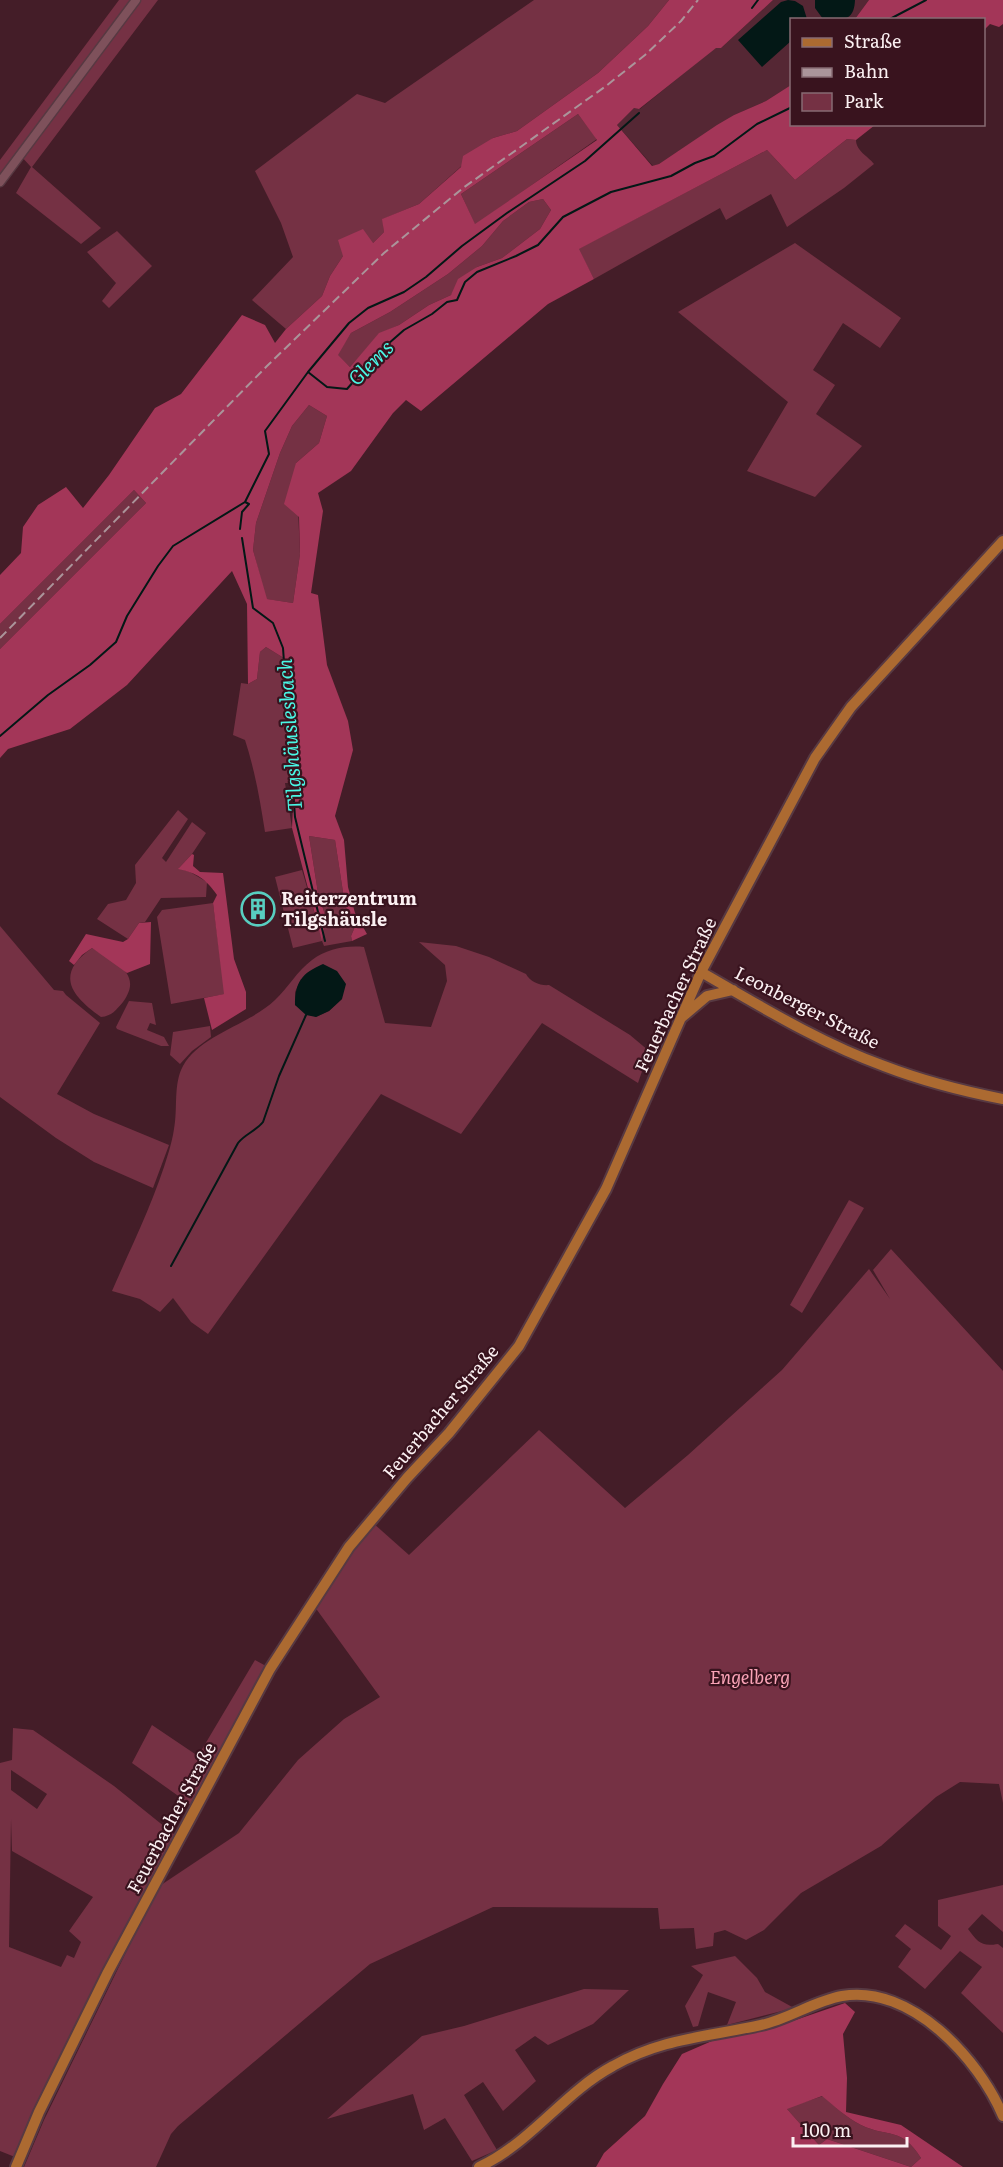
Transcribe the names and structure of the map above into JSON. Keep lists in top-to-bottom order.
{
  "streets": {
    "main road": ["Feuerbacher Straße", "Leonberger Straße"]
  },
  "crossings": [
    ["Feuerbacher Straße", "Leonberger Straße"]
  ],
  "water": ["Glems", "Tilgshäuslesbach"],
  "parks": ["Engelberg"],
  "places": {
    "building": ["Reiterzentrum Tilgshäusle"]
  },
  "legend": ["Straße", "Bahn", "Park"],
  "scale_bar": "100 m"
}
